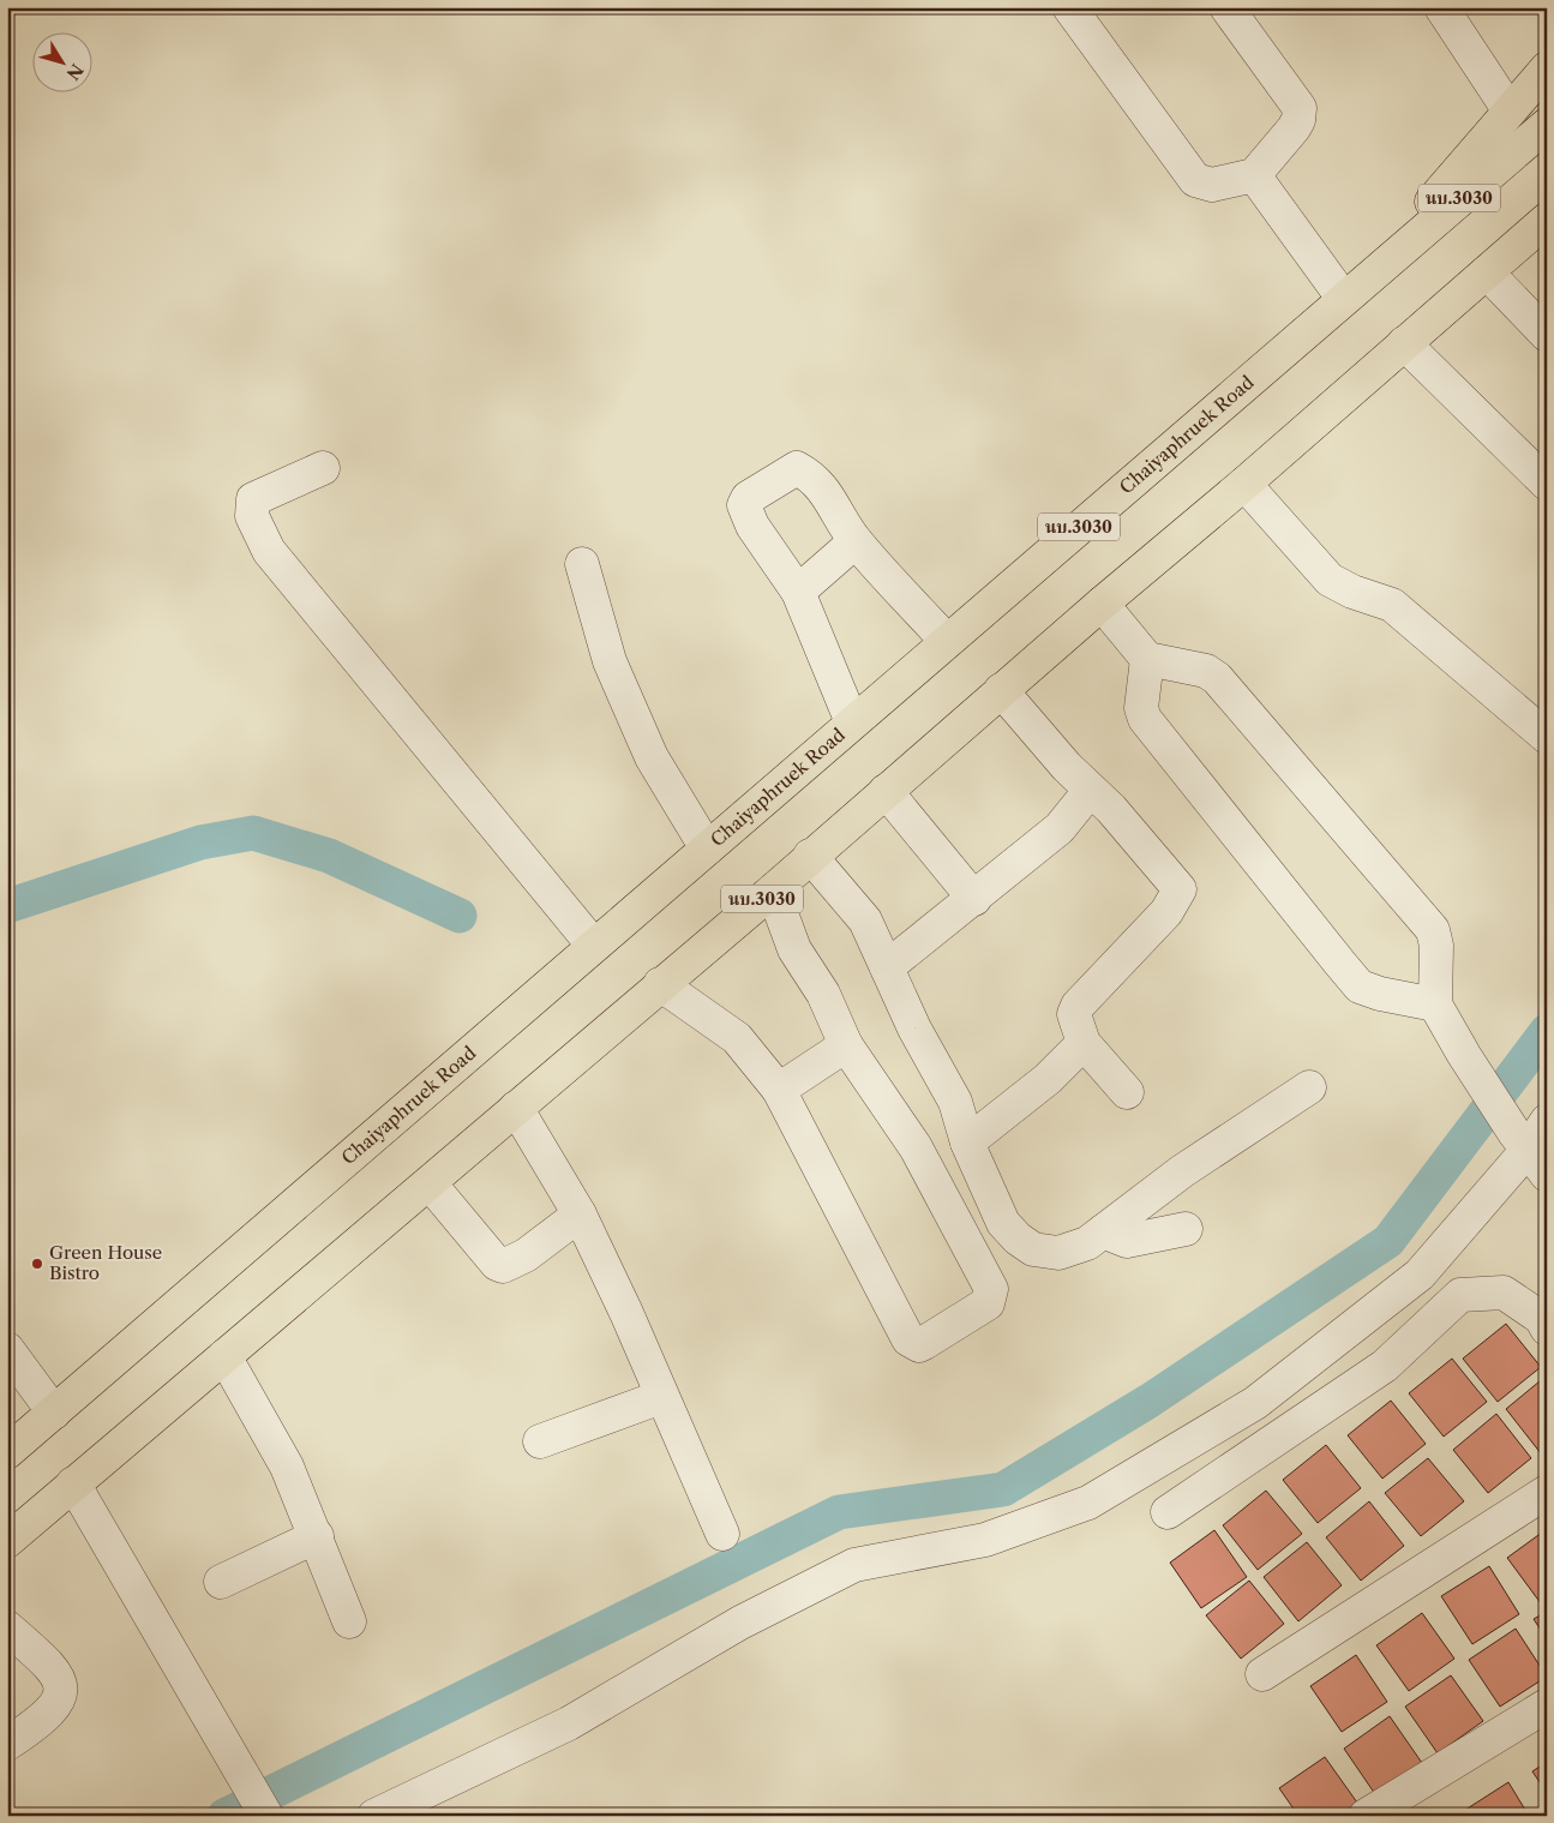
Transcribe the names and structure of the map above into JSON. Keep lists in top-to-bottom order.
{
  "streets": {
    "main road": ["นบ.3030", "Chaiyaphruek Road"]
  },
  "places": ["Green House Bistro"],
  "north": "bottom right"
}
